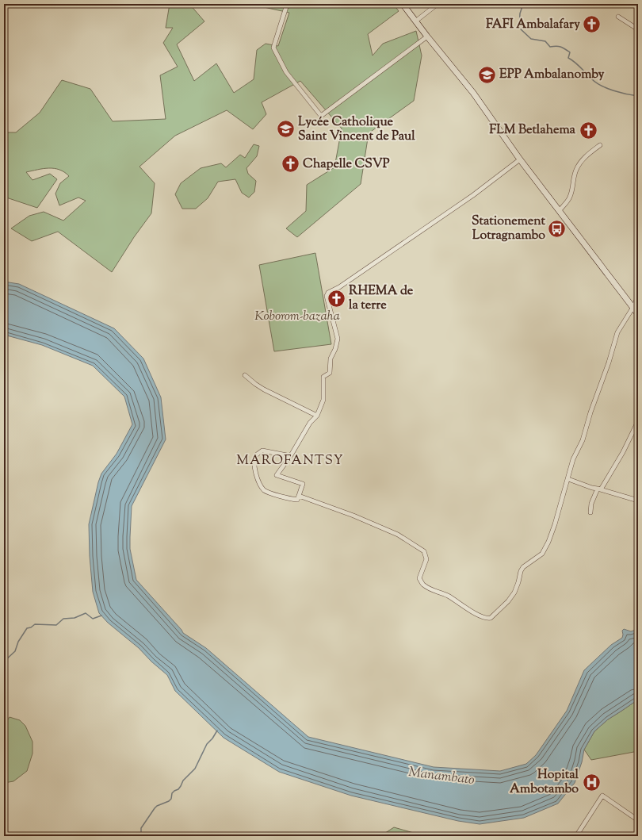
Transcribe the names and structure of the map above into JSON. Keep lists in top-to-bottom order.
{
  "districts": ["MAROFANTSY"],
  "water": ["Manambato"],
  "parks": ["Koborom-bazaha"],
  "places": {
    "church": [
      "FAFI Ambalafary",
      "FLM Betlahema",
      "Chapelle CSVP",
      "RHEMA de la terre"
    ],
    "school or university": ["EPP Ambalanomby", "Lycée Catholique Saint Vincent de Paul"],
    "bus stop": ["Stationement Lotragnambo"],
    "hospital": ["Hopital Ambotambo"]
  }
}
